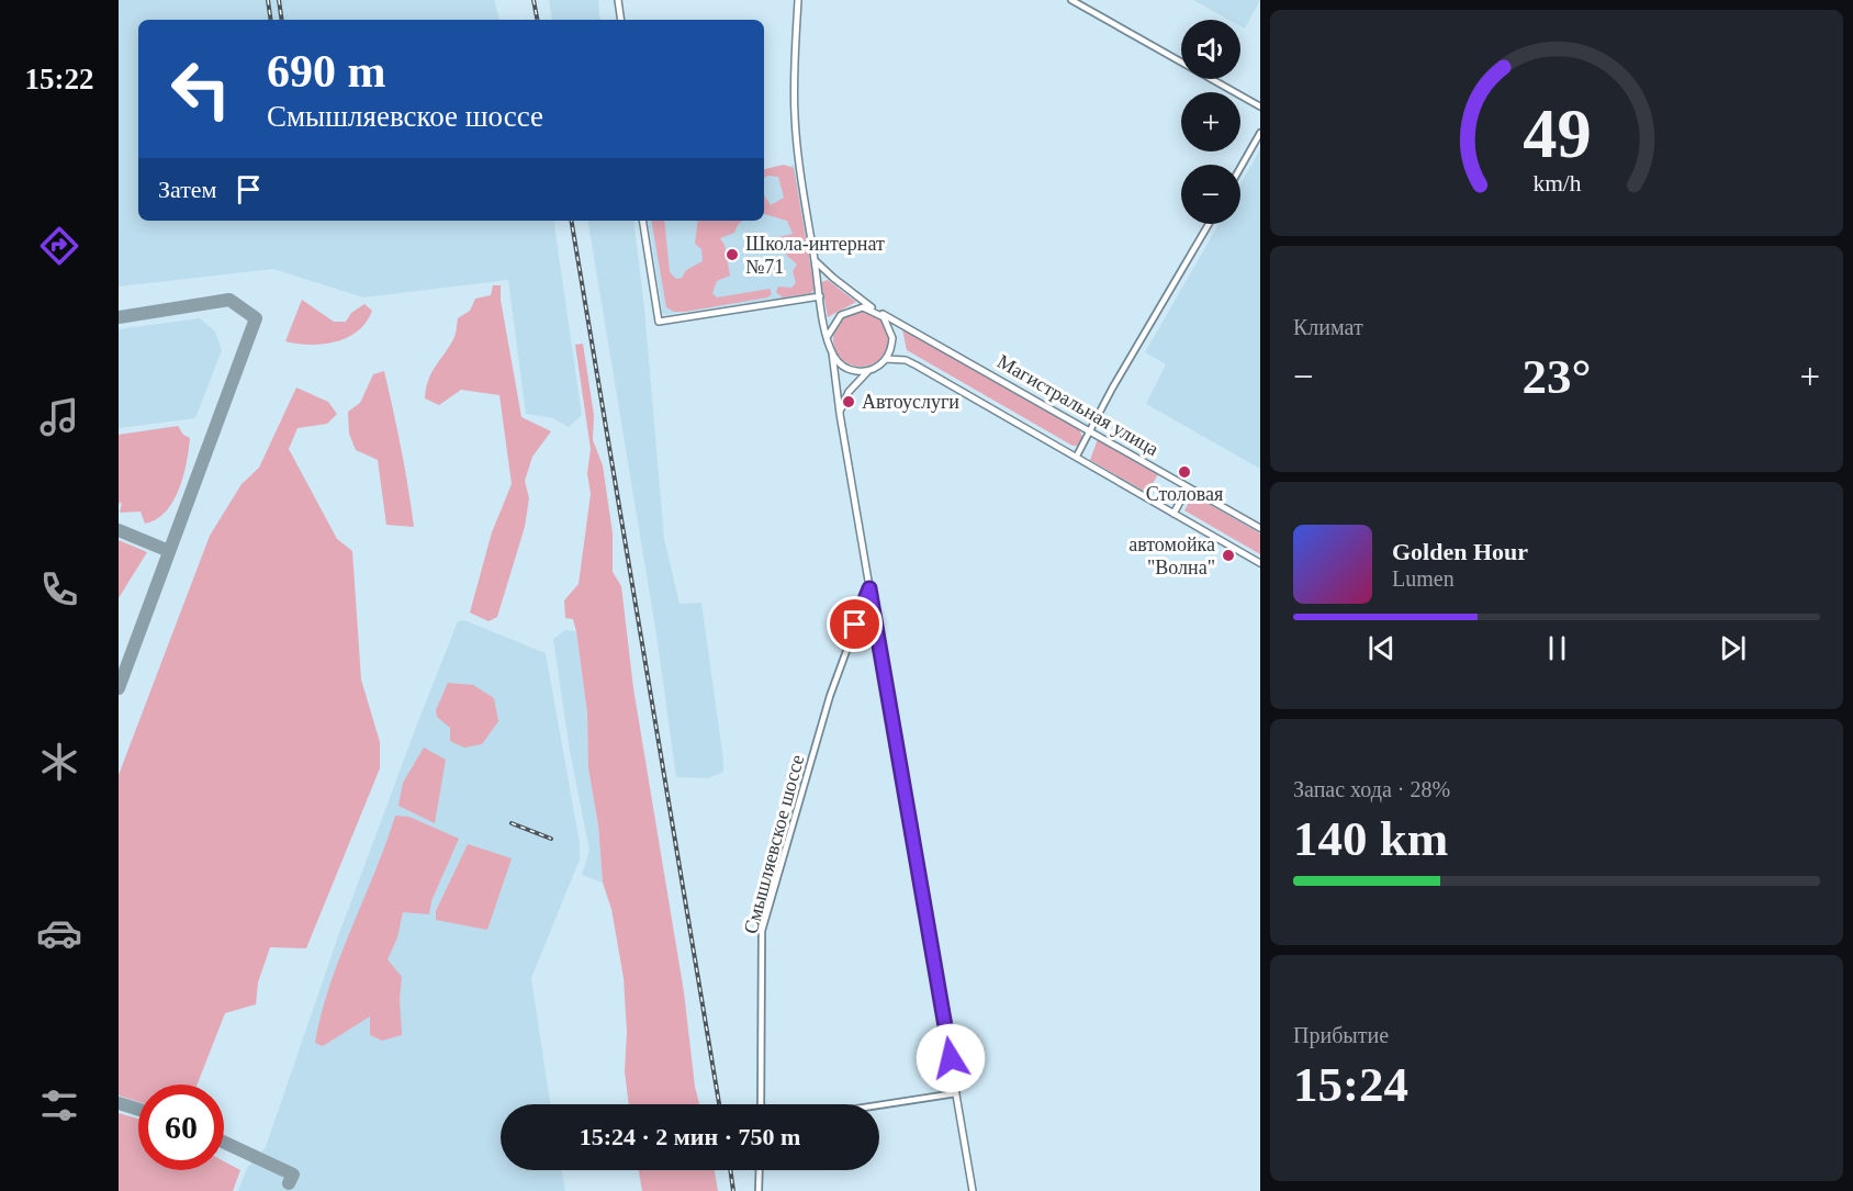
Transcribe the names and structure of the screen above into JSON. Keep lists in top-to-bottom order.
{
  "streets": {
    "main road": ["Магистральная улица"],
    "street": ["Смышляевское шоссе"]
  },
  "places": [
    "Школа-интернат №71",
    "Автоуслуги",
    "Столовая",
    "автомойка \"Волна\""
  ],
  "page": {
    "tabs": "15:22",
    "map_buttons": ["+", "−"],
    "turn": ["690 m", "Смышляевское шоссе"],
    "then": "Затем",
    "tile": [
      "Климат",
      ["Запас хода · 28%", "140 km"],
      ["Прибытие", "15:24"]
    ],
    "heat": ["−", "23°", "+"],
    "song": ["Golden Hour", "Lumen"],
    "limit": "60",
    "trip": "15:24 · 2 мин · 750 m",
    "gauge": ["49", "km/h"]
  }
}
